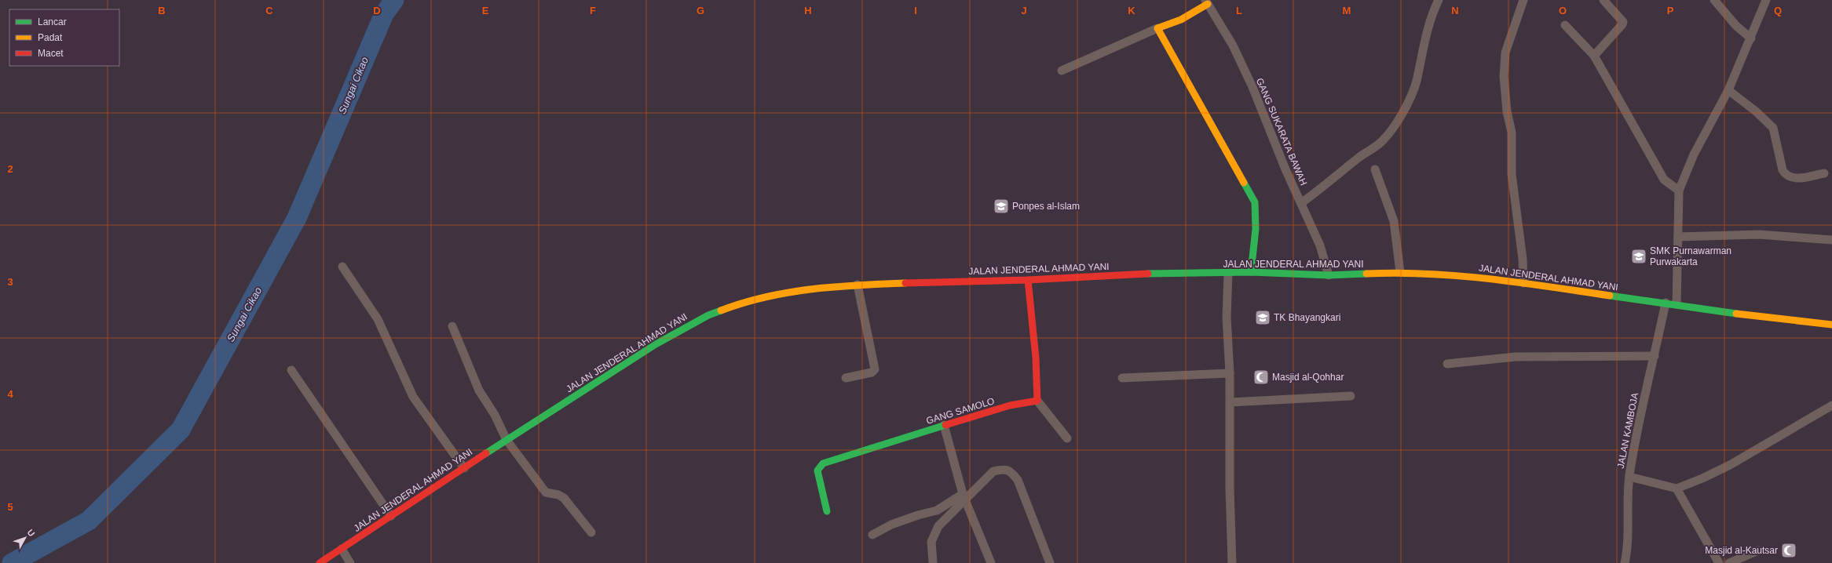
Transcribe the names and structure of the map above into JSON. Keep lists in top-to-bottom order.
{
  "streets": {
    "main road": ["JALAN JENDERAL AHMAD YANI", "GANG SAMOLO"],
    "street": ["GANG SUKARATA BAWAH", "JALAN KAMBOJA"]
  },
  "crossings": [
    ["GANG SUKARATA BAWAH", "JALAN JENDERAL AHMAD YANI"],
    ["JALAN JENDERAL AHMAD YANI", "JALAN KAMBOJA"]
  ],
  "water": ["Sungai Cikao"],
  "places": {
    "school or university": ["Ponpes al-Islam", "SMK Purnawarman Purwakarta", "TK Bhayangkari"],
    "mosque": ["Masjid al-Qohhar", "Masjid al-Kautsar"]
  },
  "legend": ["Lancar", "Padat", "Macet"],
  "north": "top right",
  "grid": {
    "columns": [
      "B",
      "C",
      "D",
      "E",
      "F",
      "G",
      "H",
      "I",
      "J",
      "K",
      "L",
      "M",
      "N",
      "O",
      "P",
      "Q"
    ],
    "rows": [
      "2",
      "3",
      "4",
      "5"
    ]
  }
}
